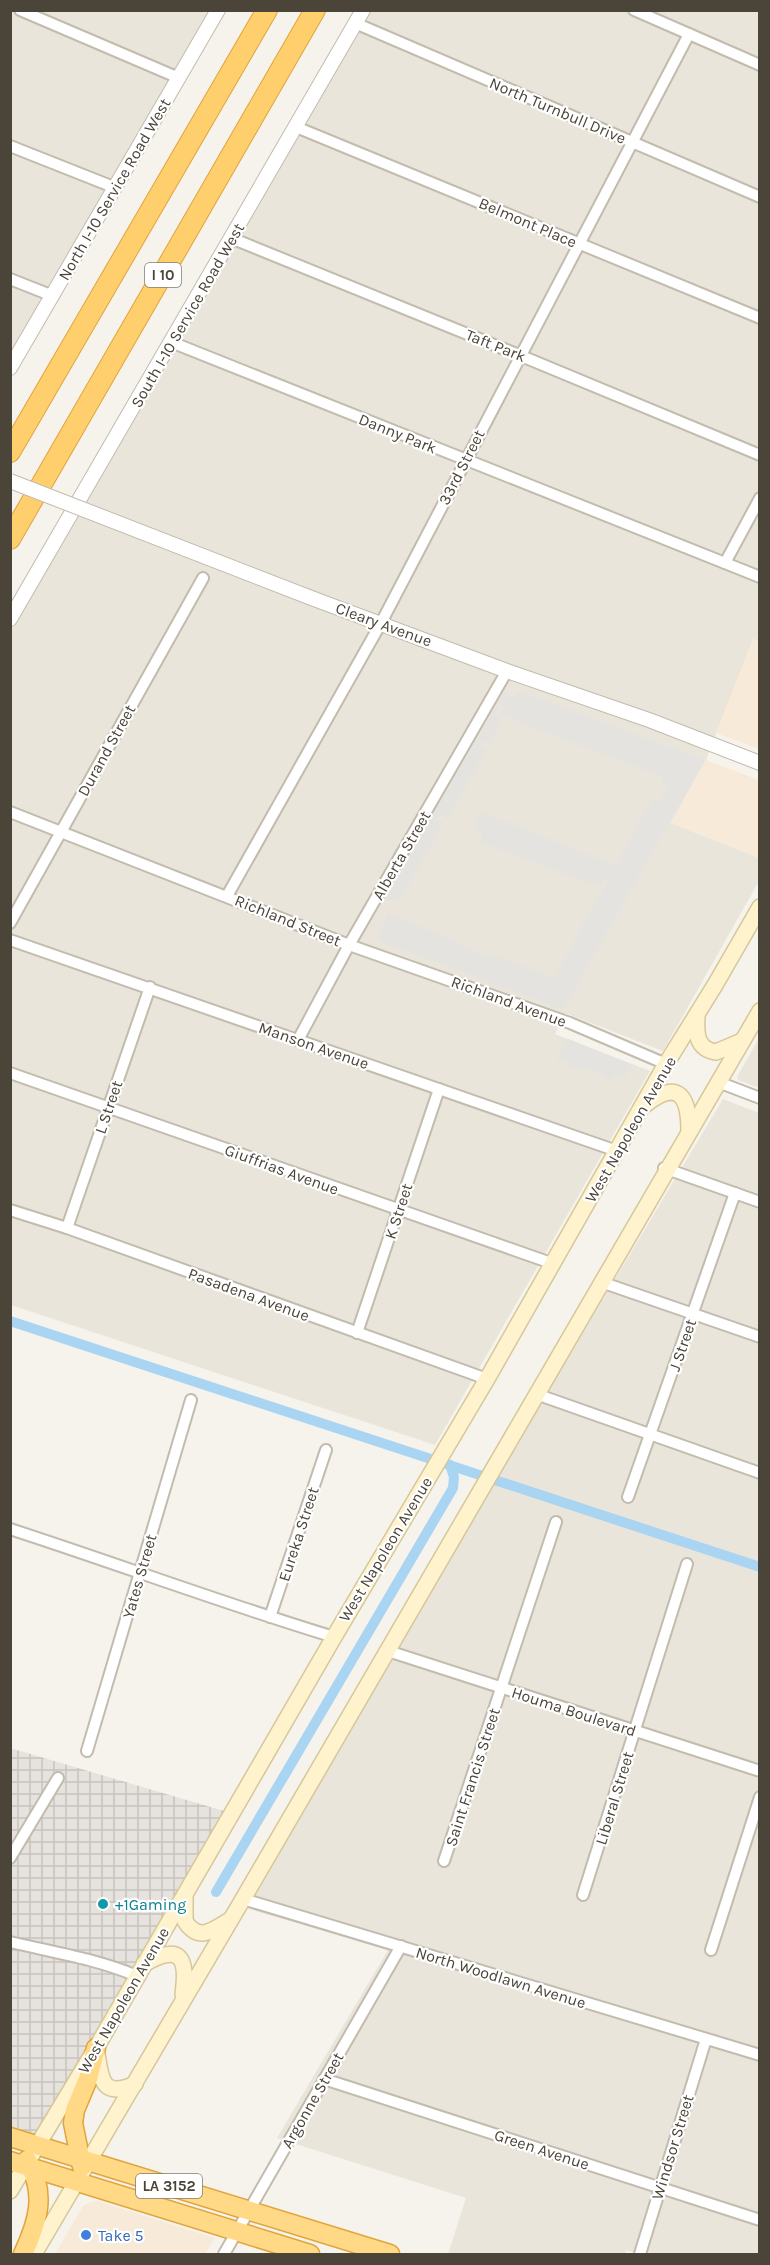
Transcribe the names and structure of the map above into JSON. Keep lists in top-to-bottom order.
{
  "streets": {
    "highway": ["I 10", "LA 3152"],
    "main road": ["West Napoleon Avenue"],
    "street": [
      "North Turnbull Drive",
      "North I-10 Service Road West",
      "Belmont Place",
      "South I-10 Service Road West",
      "Taft Park",
      "Danny Park",
      "33rd Street",
      "Cleary Avenue",
      "Durand Street",
      "Alberta Street",
      "Richland Street",
      "Richland Avenue",
      "Manson Avenue",
      "L Street",
      "Giuffrias Avenue",
      "K Street",
      "Pasadena Avenue",
      "J Street",
      "Eureka Street",
      "Yates Street",
      "Houma Boulevard",
      "Saint Francis Street",
      "Liberal Street",
      "North Woodlawn Avenue",
      "Argonne Street",
      "Windsor Street",
      "Green Avenue"
    ]
  },
  "crossings": [
    ["North Turnbull Drive", "South I-10 Service Road West"],
    ["North Turnbull Drive", "33rd Street"],
    ["Belmont Place", "South I-10 Service Road West"],
    ["Belmont Place", "33rd Street"],
    ["South I-10 Service Road West", "Taft Park"],
    ["South I-10 Service Road West", "Danny Park"],
    ["Taft Park", "33rd Street"],
    ["Danny Park", "33rd Street"],
    ["33rd Street", "Cleary Avenue"],
    ["33rd Street", "Richland Street"],
    ["Cleary Avenue", "Alberta Street"],
    ["Alberta Street", "Richland Street"],
    ["Alberta Street", "Richland Avenue"],
    ["Alberta Street", "Manson Avenue"],
    ["Richland Street", "Richland Avenue"],
    ["Richland Avenue", "West Napoleon Avenue"],
    ["Manson Avenue", "L Street"],
    ["Manson Avenue", "West Napoleon Avenue"],
    ["Manson Avenue", "K Street"],
    ["L Street", "Giuffrias Avenue"],
    ["L Street", "Pasadena Avenue"],
    ["West Napoleon Avenue", "Giuffrias Avenue"],
    ["West Napoleon Avenue", "Pasadena Avenue"],
    ["West Napoleon Avenue", "LA 3152"],
    ["Giuffrias Avenue", "K Street"],
    ["K Street", "Pasadena Avenue"],
    ["Houma Boulevard", "Saint Francis Street"],
    ["Houma Boulevard", "Liberal Street"],
    ["North Woodlawn Avenue", "Argonne Street"],
    ["North Woodlawn Avenue", "Windsor Street"],
    ["Argonne Street", "Green Avenue"],
    ["Argonne Street", "LA 3152"],
    ["Windsor Street", "Green Avenue"]
  ],
  "places": ["+1Gaming", "Take 5"]
}
